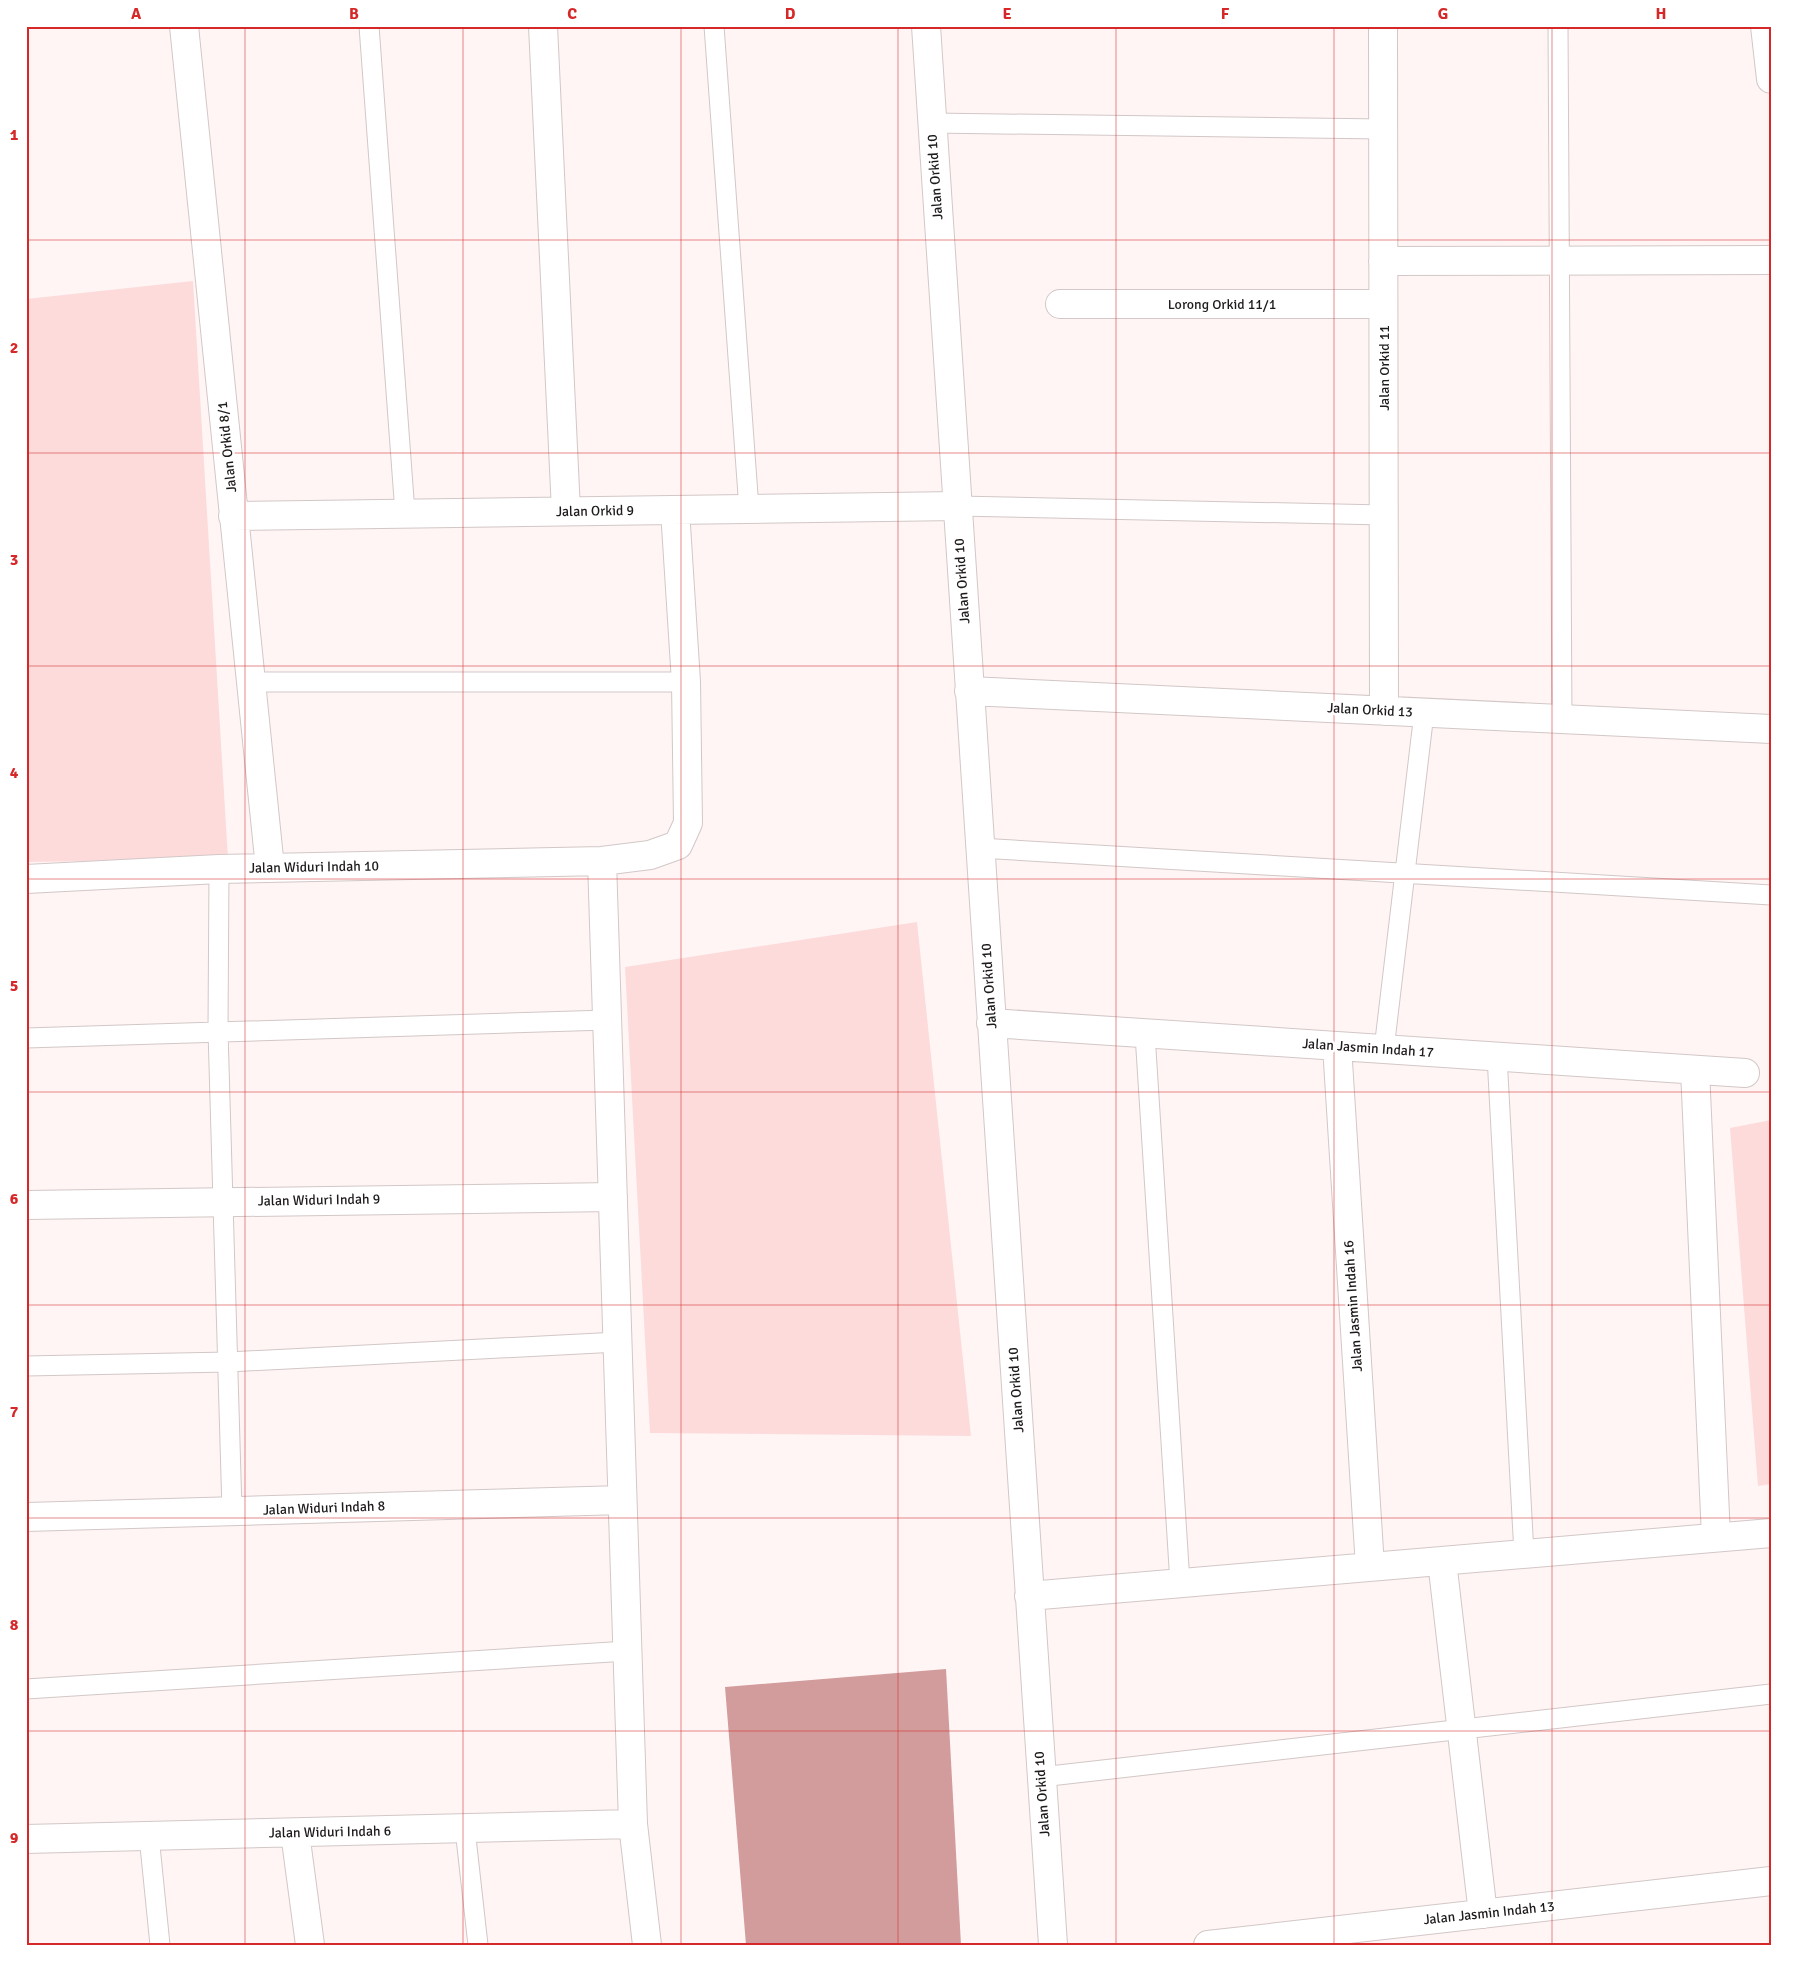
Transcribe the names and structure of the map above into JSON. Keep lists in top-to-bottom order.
{
  "streets": {
    "street": [
      "Jalan Orkid 10",
      "Lorong Orkid 11/1",
      "Jalan Orkid 11",
      "Jalan Orkid 8/1",
      "Jalan Orkid 9",
      "Jalan Orkid 13",
      "Jalan Widuri Indah 10",
      "Jalan Jasmin Indah 17",
      "Jalan Widuri Indah 9",
      "Jalan Jasmin Indah 16",
      "Jalan Widuri Indah 8",
      "Jalan Widuri Indah 6",
      "Jalan Jasmin Indah 13"
    ]
  },
  "crossings": [
    ["Jalan Orkid 10", "Jalan Orkid 9"],
    ["Jalan Orkid 10", "Jalan Orkid 13"],
    ["Jalan Orkid 10", "Jalan Jasmin Indah 17"],
    ["Lorong Orkid 11/1", "Jalan Orkid 11"],
    ["Jalan Orkid 11", "Jalan Orkid 13"],
    ["Jalan Orkid 8/1", "Jalan Orkid 9"],
    ["Jalan Orkid 8/1", "Jalan Widuri Indah 10"],
    ["Jalan Orkid 9", "Jalan Widuri Indah 10"],
    ["Jalan Jasmin Indah 17", "Jalan Jasmin Indah 16"]
  ],
  "grid": {
    "columns": [
      "A",
      "B",
      "C",
      "D",
      "E",
      "F",
      "G",
      "H"
    ],
    "rows": [
      "1",
      "2",
      "3",
      "4",
      "5",
      "6",
      "7",
      "8",
      "9"
    ]
  }
}
